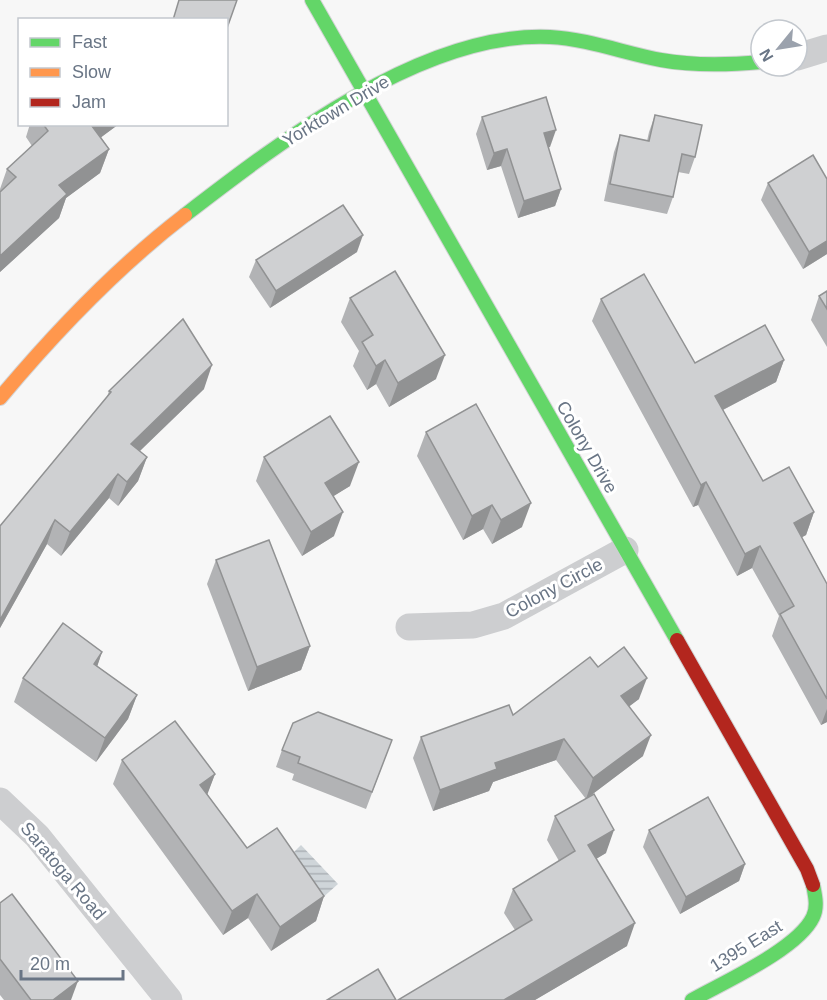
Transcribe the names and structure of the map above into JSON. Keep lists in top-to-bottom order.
{
  "streets": {
    "street": [
      "Yorktown Drive",
      "Colony Drive",
      "Colony Circle",
      "Saratoga Road",
      "1395 East"
    ]
  },
  "crossings": [
    ["Yorktown Drive", "Colony Drive"],
    ["Colony Drive", "Colony Circle"],
    ["Colony Drive", "1395 East"]
  ],
  "legend": ["Fast", "Slow", "Jam"],
  "scale_bar": "20 m",
  "north": "bottom left"
}
